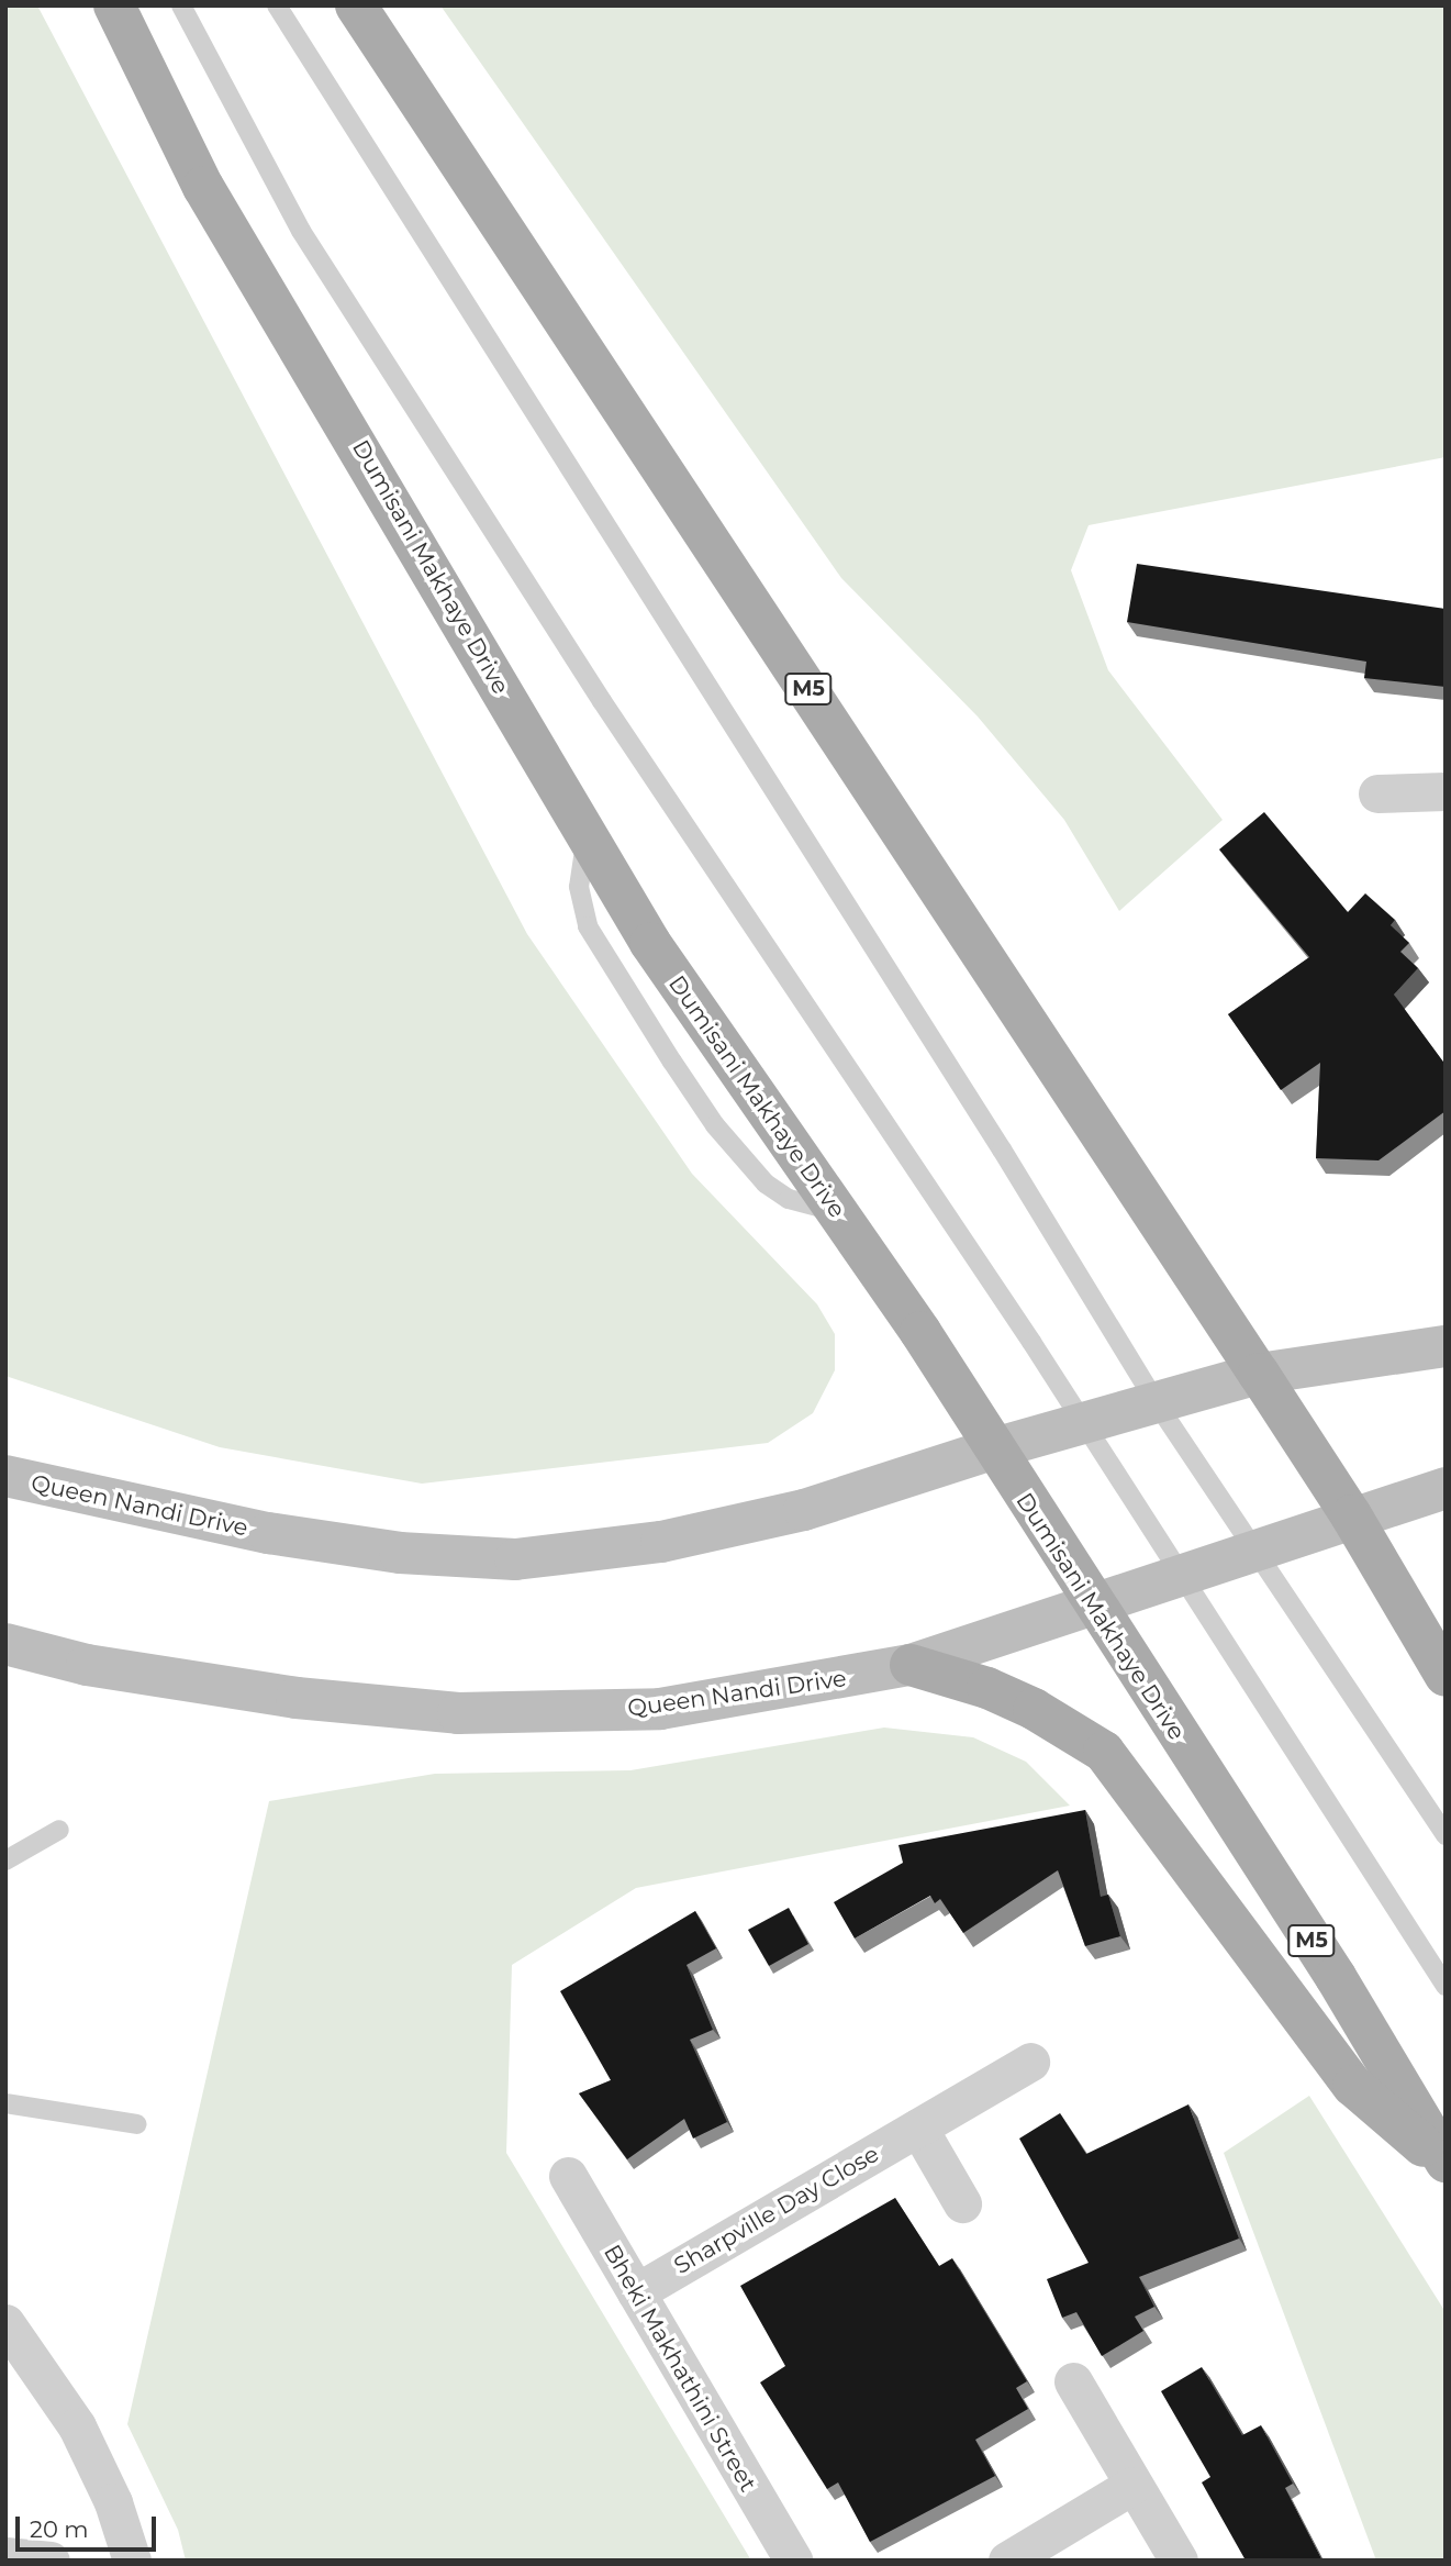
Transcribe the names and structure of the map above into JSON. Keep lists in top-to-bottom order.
{
  "streets": {
    "main road": ["Dumisani Makhaye Drive", "M5", "Queen Nandi Drive"],
    "street": ["Sharpville Day Close", "Bheki Makhathini Street"]
  },
  "crossings": [
    ["Dumisani Makhaye Drive", "Queen Nandi Drive"],
    ["M5", "Queen Nandi Drive"],
    ["Sharpville Day Close", "Bheki Makhathini Street"]
  ],
  "scale_bar": "20 m"
}
